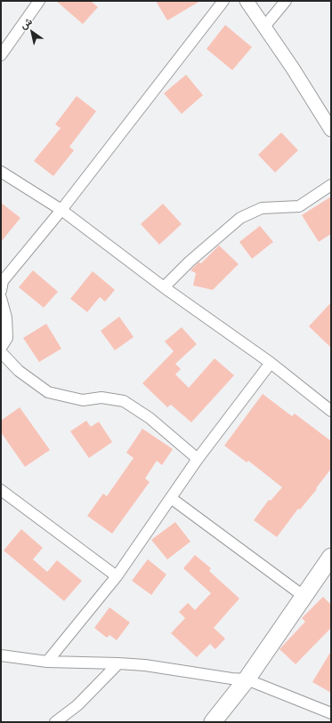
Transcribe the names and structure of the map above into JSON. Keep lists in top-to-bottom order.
{
  "north": "top left"
}
